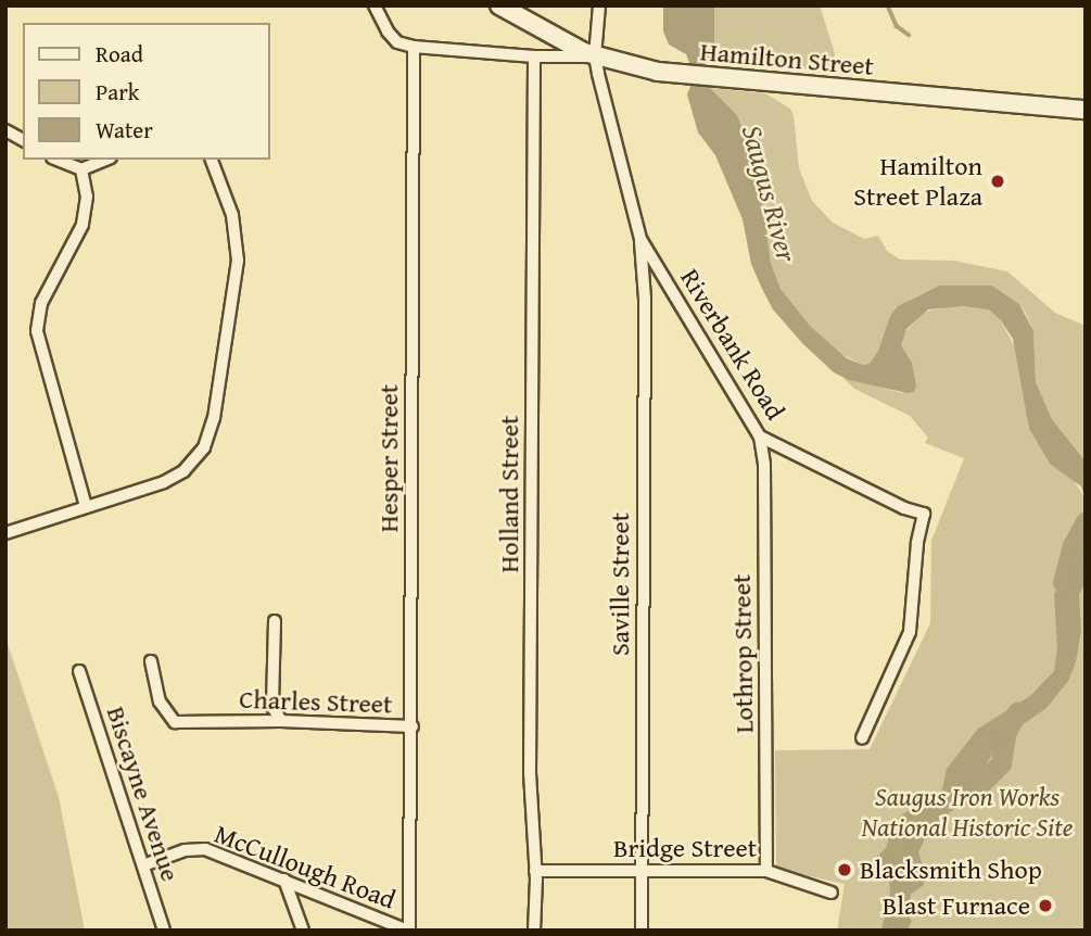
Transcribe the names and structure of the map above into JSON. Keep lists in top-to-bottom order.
{
  "streets": {
    "main road": ["Hamilton Street"],
    "street": [
      "Riverbank Road",
      "Hesper Street",
      "Holland Street",
      "Saville Street",
      "Lothrop Street",
      "Charles Street",
      "Biscayne Avenue",
      "Bridge Street",
      "McCullough Road"
    ]
  },
  "crossings": [
    ["Hamilton Street", "Riverbank Road"],
    ["Riverbank Road", "Saville Street"],
    ["Riverbank Road", "Lothrop Street"],
    ["Hesper Street", "Charles Street"],
    ["Hesper Street", "McCullough Road"],
    ["Holland Street", "Bridge Street"],
    ["Saville Street", "Bridge Street"],
    ["Lothrop Street", "Bridge Street"],
    ["Biscayne Avenue", "McCullough Road"]
  ],
  "water": ["Saugus River"],
  "parks": ["Saugus Iron Works National Historic Site"],
  "places": ["Hamilton Street Plaza", "Blacksmith Shop", "Blast Furnace"],
  "legend": ["Road", "Park", "Water"]
}
